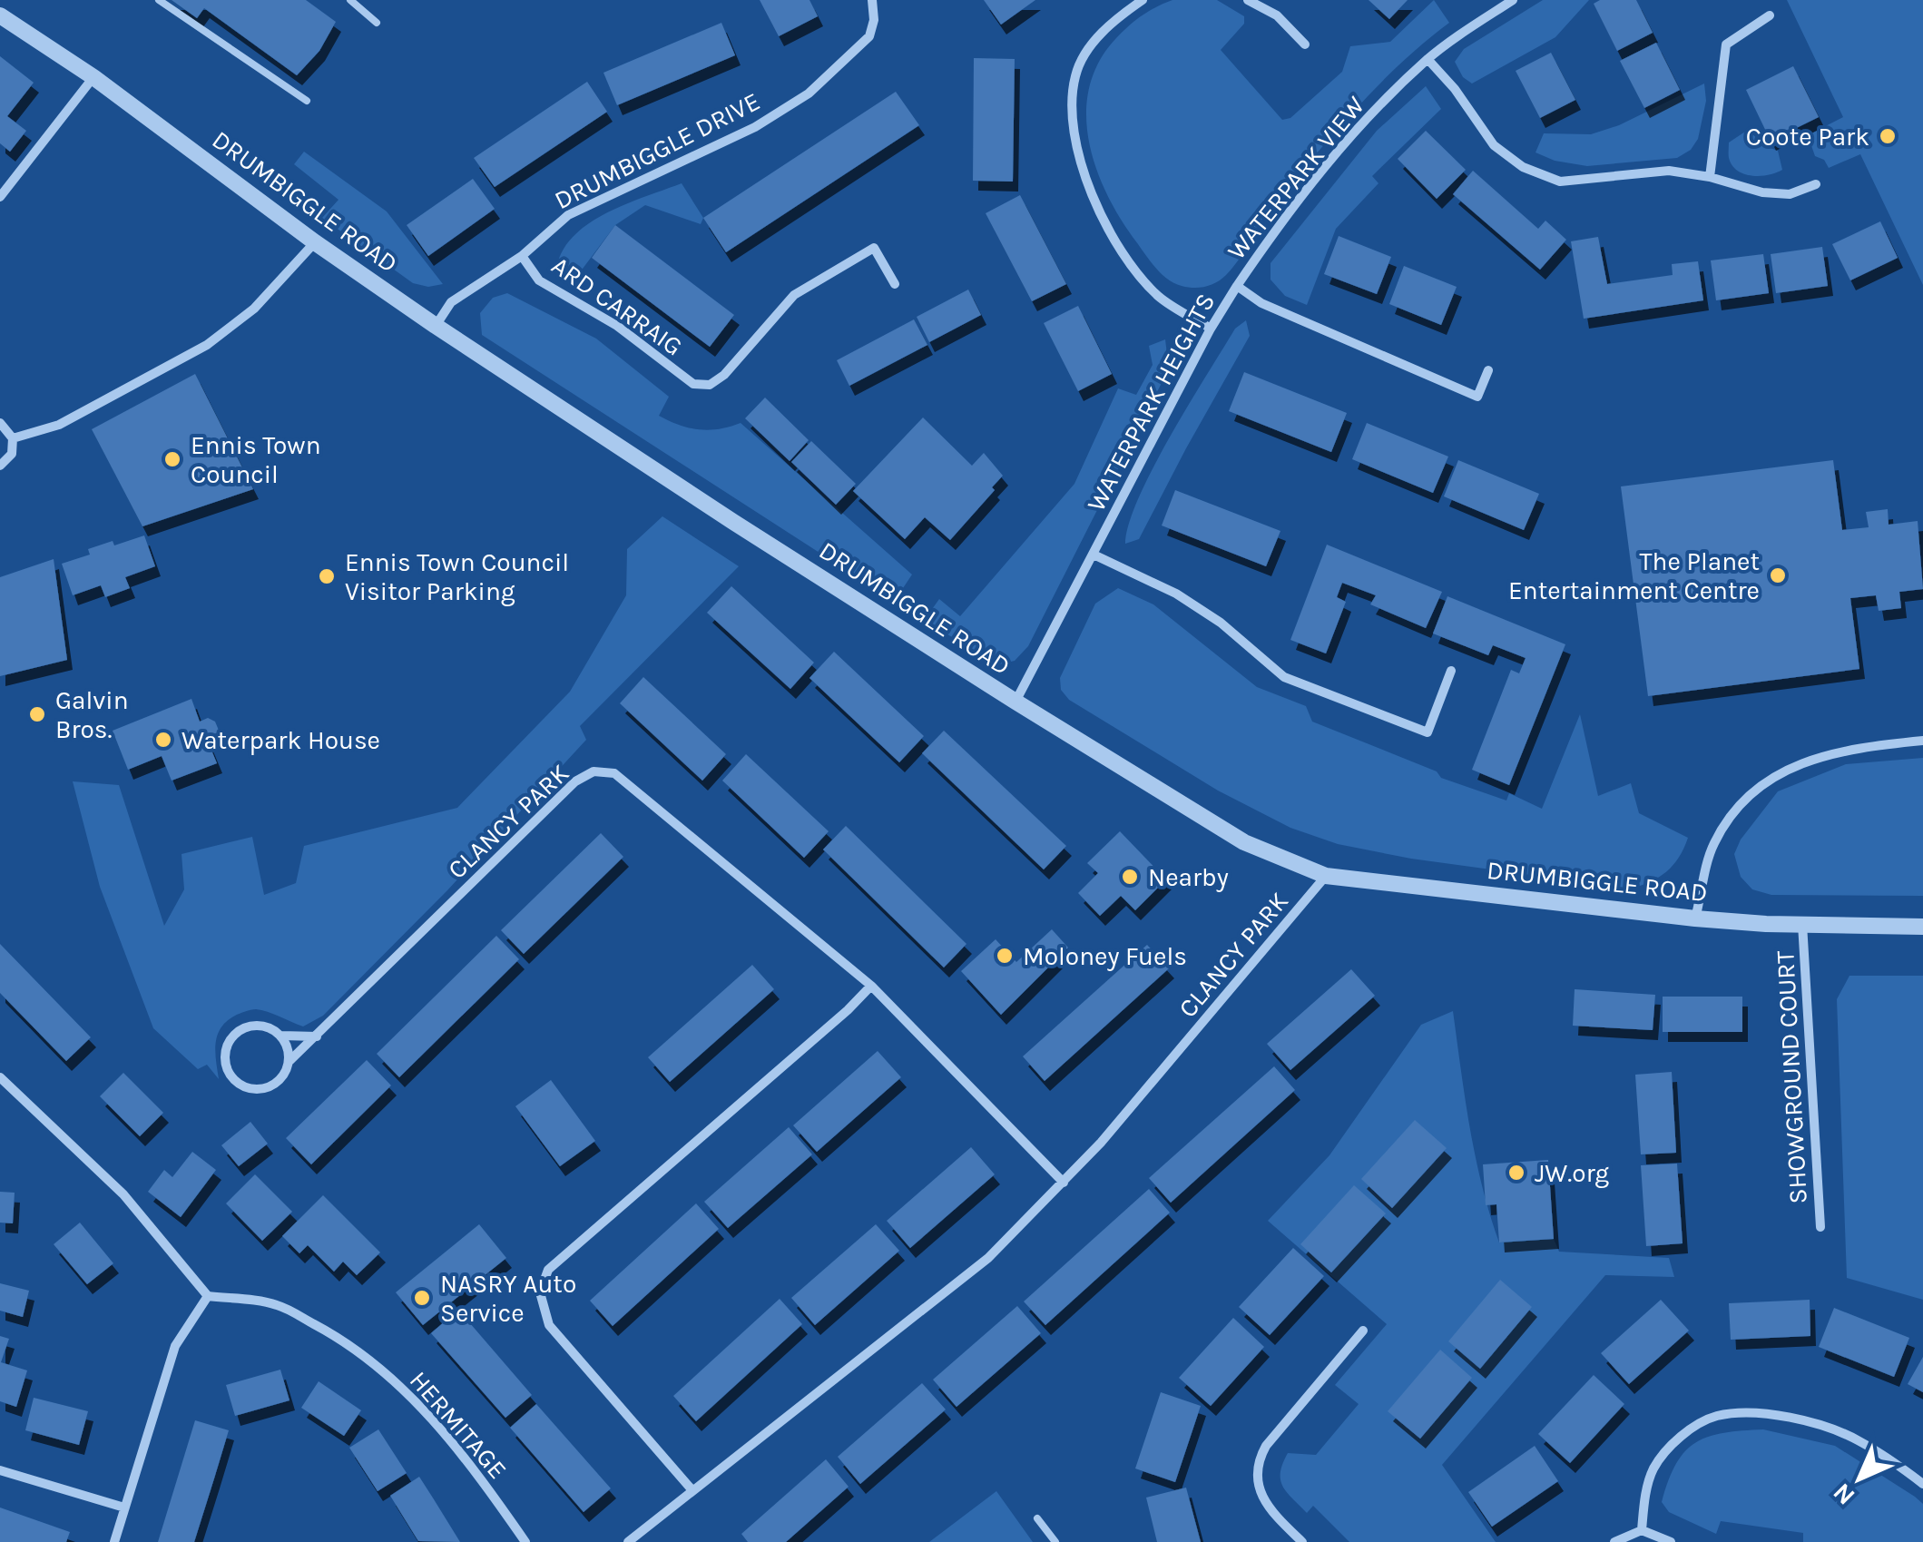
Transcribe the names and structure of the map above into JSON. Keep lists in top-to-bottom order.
{
  "streets": {
    "street": [
      "DRUMBIGGLE DRIVE",
      "WATERPARK VIEW",
      "DRUMBIGGLE ROAD",
      "ARD CARRAIG",
      "WATERPARK HEIGHTS",
      "CLANCY PARK",
      "SHOWGROUND COURT",
      "HERMITAGE"
    ]
  },
  "crossings": [
    ["DRUMBIGGLE DRIVE", "DRUMBIGGLE ROAD"],
    ["DRUMBIGGLE DRIVE", "ARD CARRAIG"],
    ["WATERPARK VIEW", "WATERPARK HEIGHTS"],
    ["DRUMBIGGLE ROAD", "WATERPARK HEIGHTS"],
    ["DRUMBIGGLE ROAD", "CLANCY PARK"],
    ["DRUMBIGGLE ROAD", "SHOWGROUND COURT"]
  ],
  "places": [
    "Coote Park",
    "Ennis Town Council",
    "The Planet Entertainment Centre",
    "Ennis Town Council Visitor Parking",
    "Galvin Bros.",
    "Waterpark House",
    "Nearby",
    "Moloney Fuels",
    "JW.org",
    "NASRY Auto Service"
  ],
  "north": "bottom left"
}
